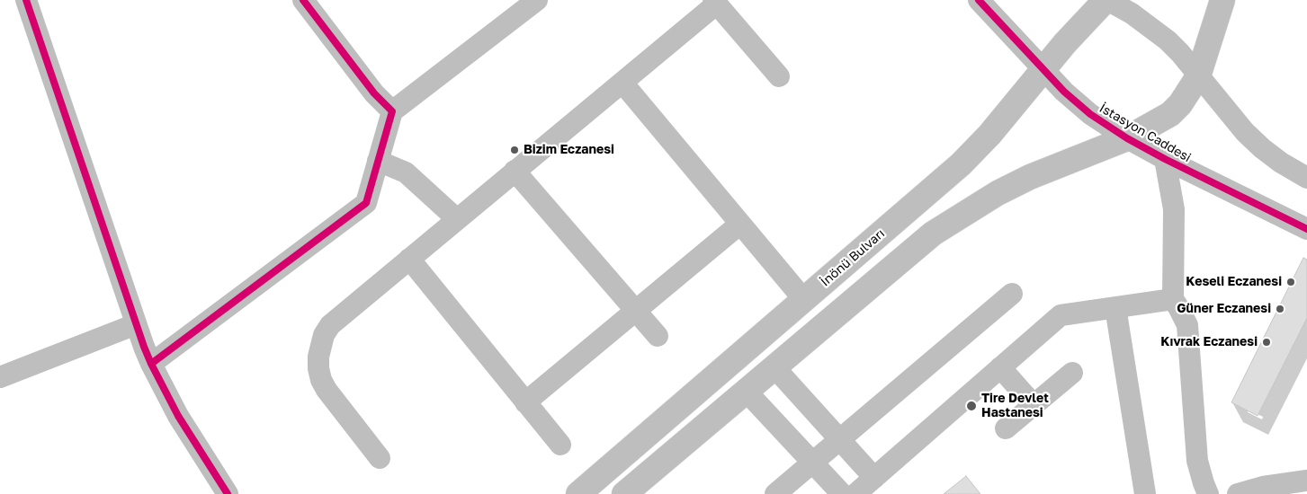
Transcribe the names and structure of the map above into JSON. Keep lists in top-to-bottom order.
{
  "streets": {
    "main road": ["İnönü Bulvarı"],
    "street": ["İstasyon Caddesi"]
  },
  "crossings": [
    ["İstasyon Caddesi", "İnönü Bulvarı"]
  ],
  "places": [
    "Bizim Eczanesi",
    "Keseli Eczanesi",
    "Güner Eczanesi",
    "Kıvrak Eczanesi",
    "Tire Devlet Hastanesi"
  ]
}
